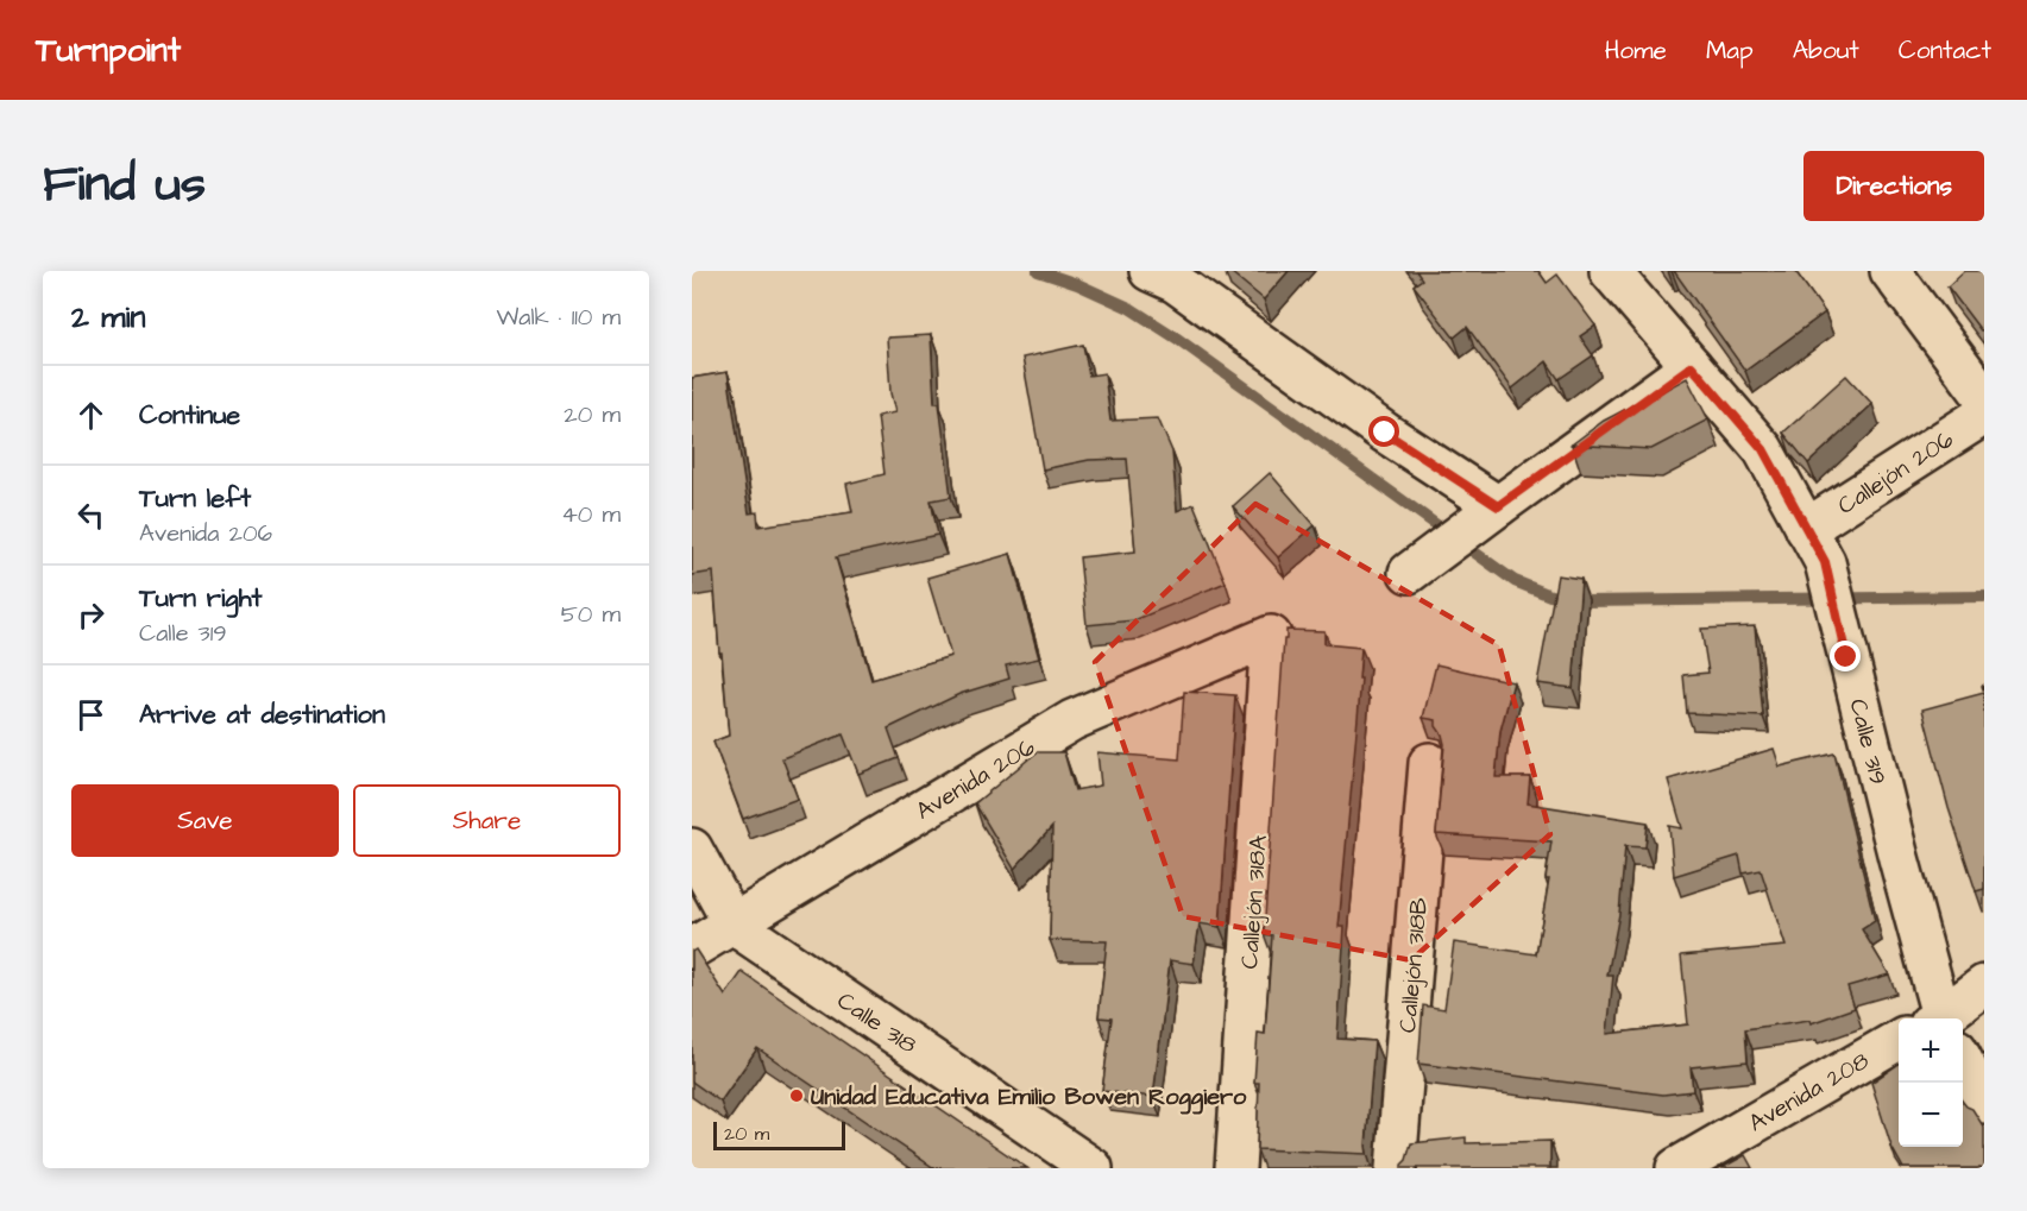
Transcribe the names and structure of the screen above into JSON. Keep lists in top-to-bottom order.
{
  "streets": {
    "street": [
      "Callejón 206",
      "Calle 319",
      "Avenida 206",
      "Callejón 318A",
      "Callejón 318B",
      "Calle 318",
      "Avenida 208"
    ]
  },
  "crossings": [
    ["Callejón 206", "Calle 319"],
    ["Avenida 206", "Callejón 318A"],
    ["Avenida 206", "Calle 318"]
  ],
  "places": ["Unidad Educativa Emilio Bowen Roggiero"],
  "scale_bar": "20 m",
  "page": {
    "header": "Turnpoint",
    "nav": [
      "Home",
      "Map",
      "About",
      "Contact"
    ],
    "title": "Find us",
    "buttons": [
      "Directions",
      ["Save", "Share"]
    ],
    "heading": ["2 min", "Walk · 110 m"],
    "list": [
      ["Continue", "20 m"],
      ["Turn left", "Avenida 206", "40 m"],
      ["Turn right", "Calle 319", "50 m"],
      "Arrive at destination"
    ],
    "map_buttons": ["+", "−"],
    "scale": "20 m"
  }
}
